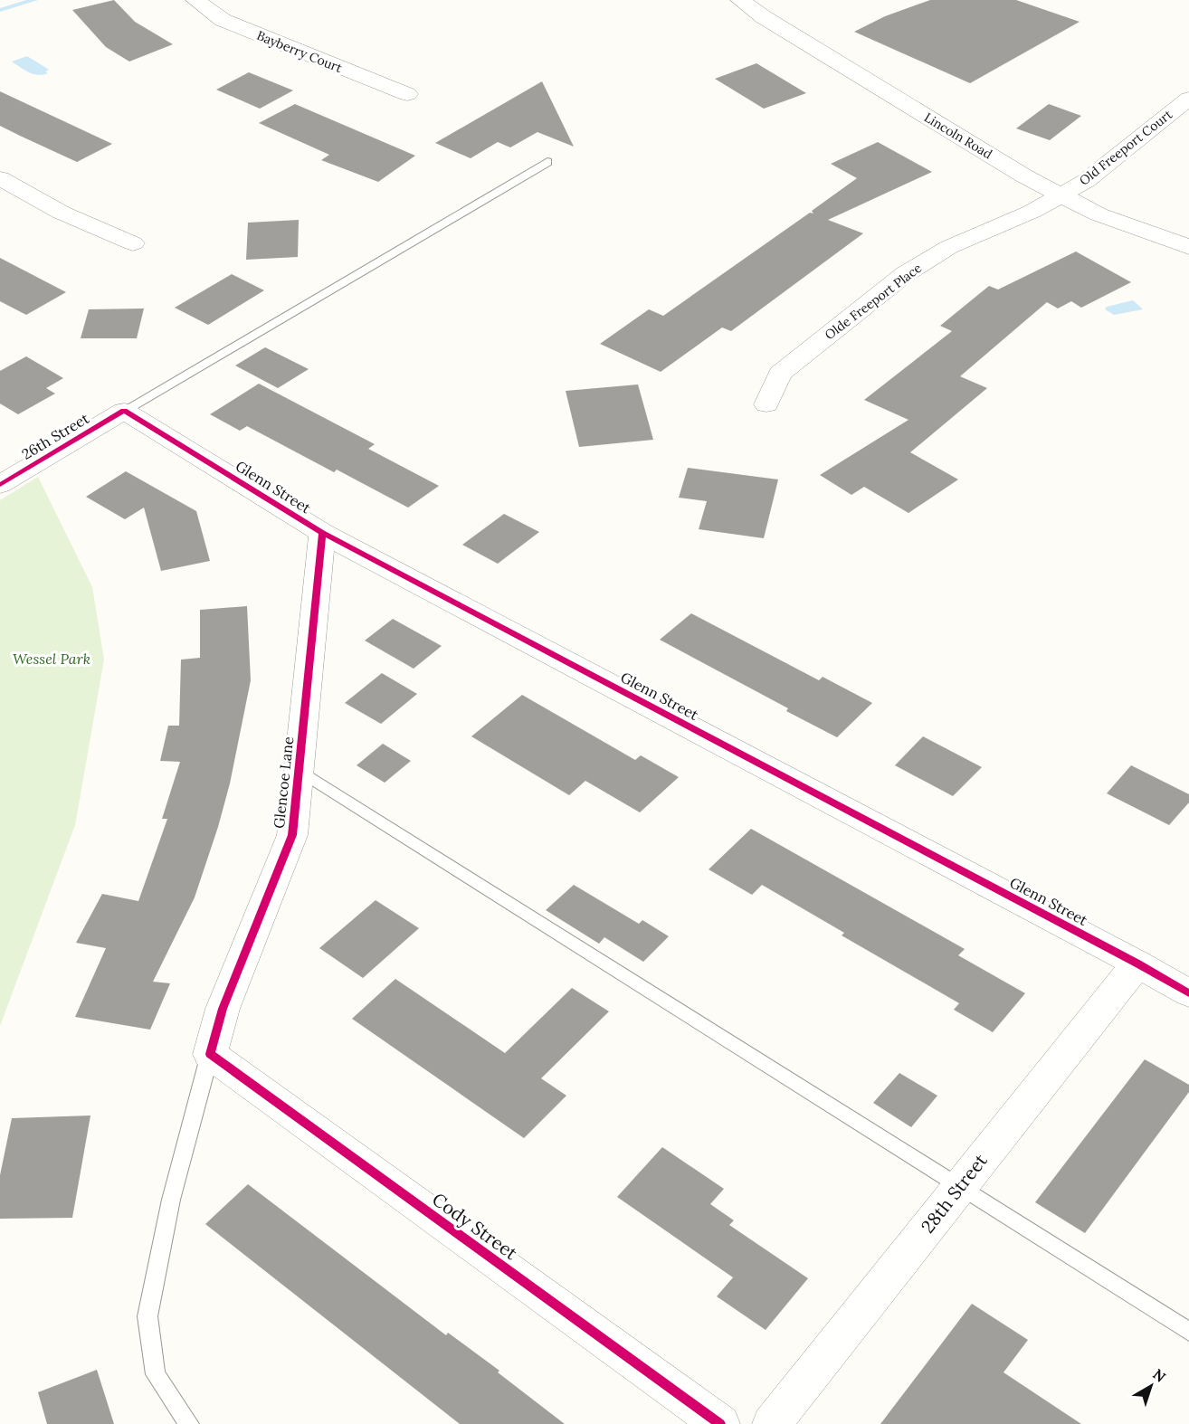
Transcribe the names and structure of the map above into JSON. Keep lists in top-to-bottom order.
{
  "streets": {
    "street": [
      "Bayberry Court",
      "Lincoln Road",
      "Old Freeport Court",
      "Olde Freeport Place",
      "26th Street",
      "Glenn Street",
      "Glencoe Lane",
      "28th Street",
      "Cody Street"
    ]
  },
  "crossings": [
    ["Lincoln Road", "Old Freeport Court"],
    ["Lincoln Road", "Olde Freeport Place"],
    ["Old Freeport Court", "Olde Freeport Place"],
    ["26th Street", "Glenn Street"],
    ["Glenn Street", "Glencoe Lane"],
    ["Glenn Street", "28th Street"],
    ["Glencoe Lane", "Cody Street"]
  ],
  "parks": ["Wessel Park"],
  "north": "top right"
}
